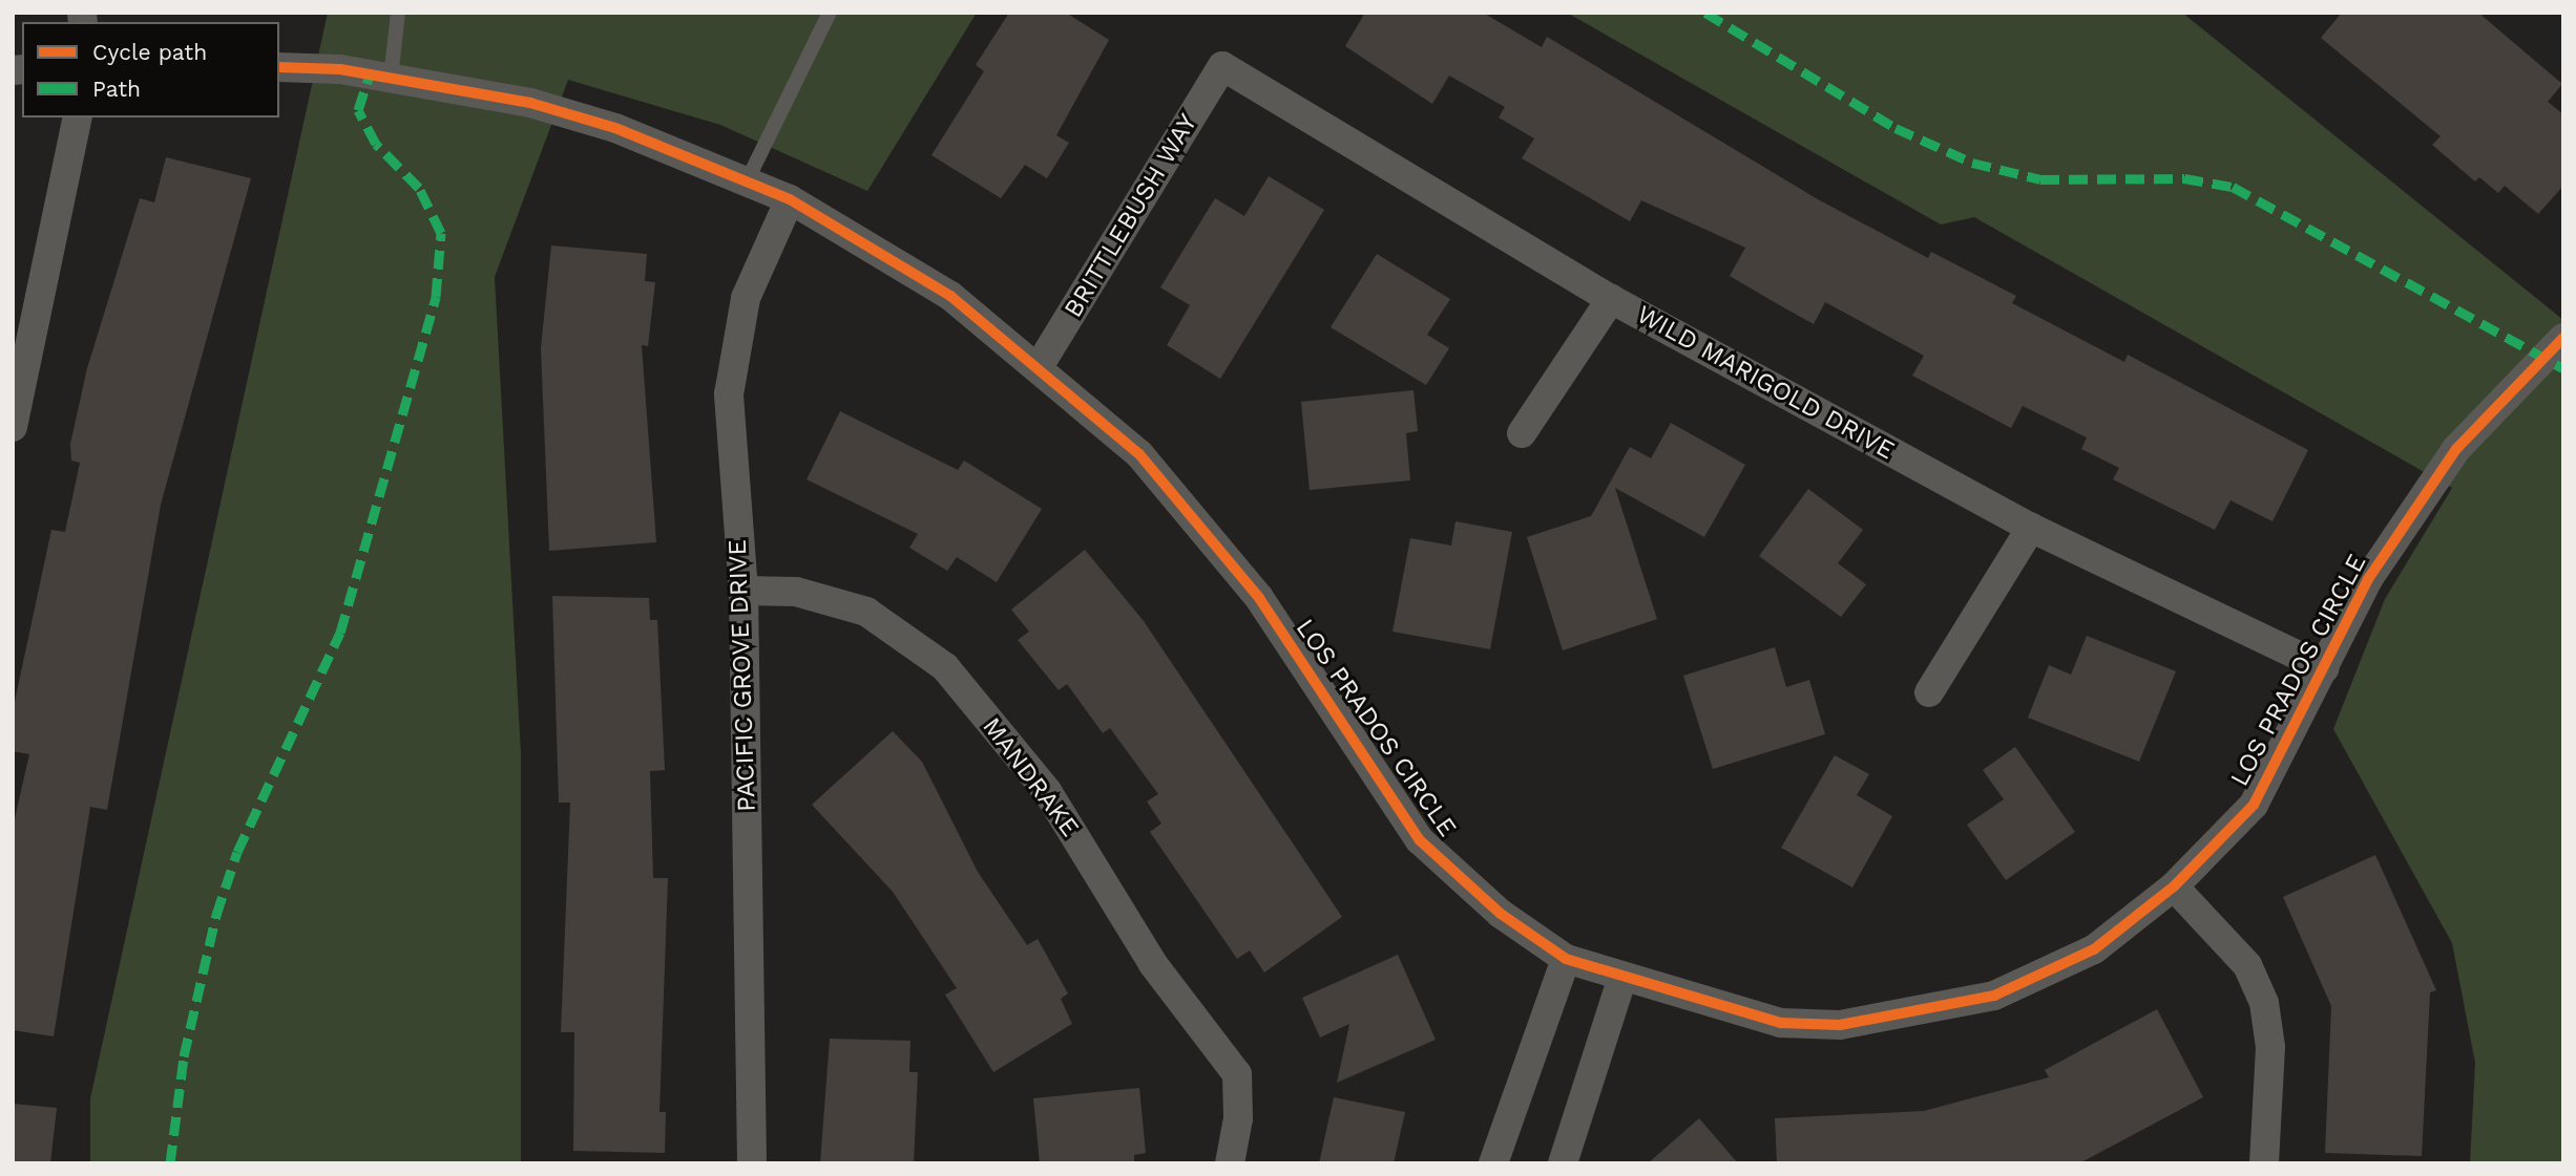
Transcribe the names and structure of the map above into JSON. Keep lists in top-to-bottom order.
{
  "streets": {
    "street": [
      "BRITTLEBUSH WAY",
      "WILD MARIGOLD DRIVE",
      "LOS PRADOS CIRCLE",
      "PACIFIC GROVE DRIVE",
      "MANDRAKE"
    ]
  },
  "crossings": [
    ["BRITTLEBUSH WAY", "WILD MARIGOLD DRIVE"],
    ["BRITTLEBUSH WAY", "LOS PRADOS CIRCLE"],
    ["WILD MARIGOLD DRIVE", "LOS PRADOS CIRCLE"],
    ["LOS PRADOS CIRCLE", "PACIFIC GROVE DRIVE"],
    ["PACIFIC GROVE DRIVE", "MANDRAKE"]
  ],
  "legend": ["Cycle path", "Path"]
}
